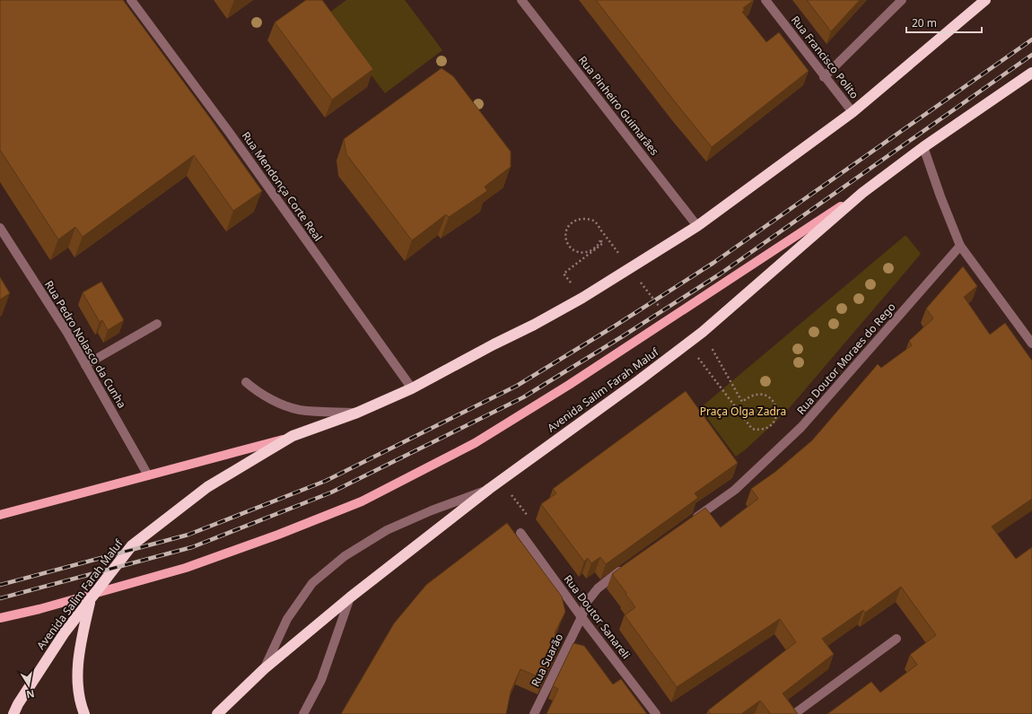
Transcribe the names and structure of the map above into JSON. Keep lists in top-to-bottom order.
{
  "streets": {
    "highway": ["Avenida Salim Farah Maluf"],
    "street": [
      "Rua Francisco Polito",
      "Rua Pinheiro Guimarães",
      "Rua Mendonça Corte Real",
      "Rua Pedro Nolasco da Cunha",
      "Rua Doutor Moraes do Rego",
      "Rua Doutor Sanareli",
      "Rua Suarão"
    ]
  },
  "crossings": [
    ["Rua Francisco Polito", "Avenida Salim Farah Maluf"],
    ["Rua Pinheiro Guimarães", "Avenida Salim Farah Maluf"],
    ["Rua Mendonça Corte Real", "Avenida Salim Farah Maluf"],
    ["Rua Doutor Sanareli", "Rua Suarão"]
  ],
  "parks": ["Praça Olga Zadra"],
  "scale_bar": "20 m",
  "north": "bottom"
}
